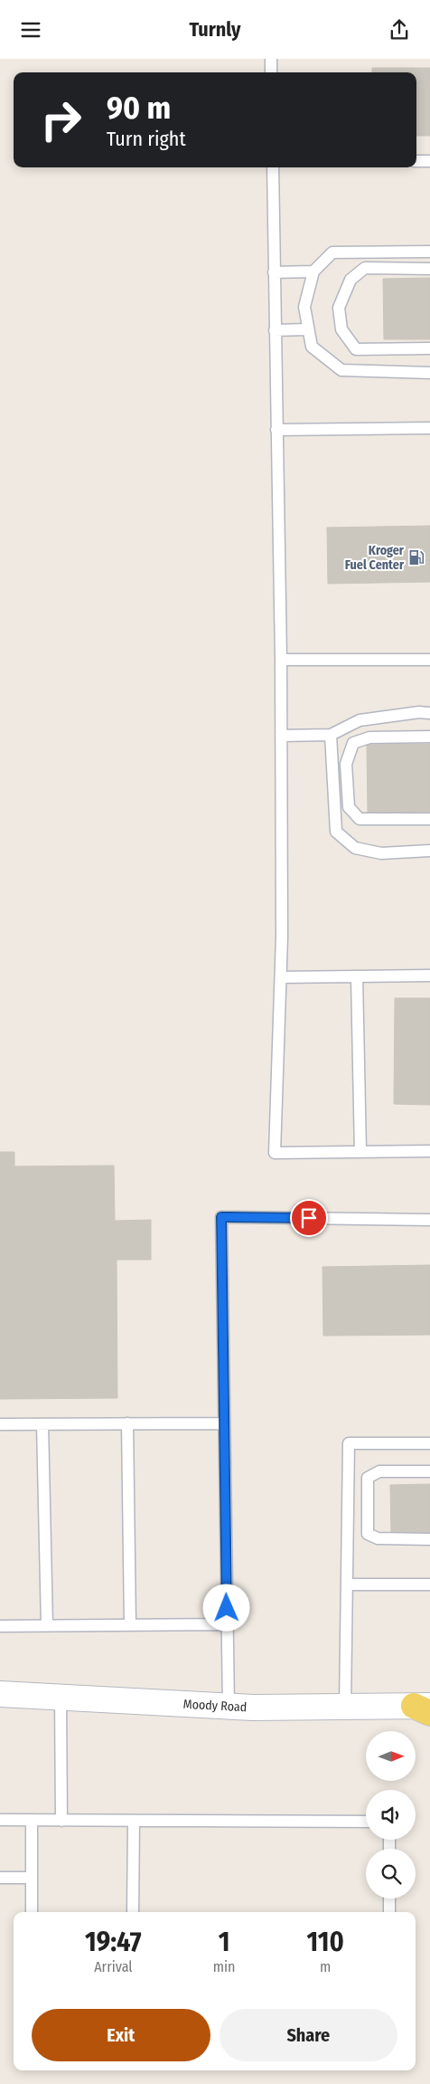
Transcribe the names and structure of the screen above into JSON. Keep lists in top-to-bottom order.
{
  "streets": {
    "main road": ["Moody Road"]
  },
  "places": {
    "fuel station": ["Kroger Fuel Center"]
  },
  "north": "right",
  "page": {
    "header": "Turnly",
    "turn": ["90 m", "Turn right"],
    "eta": [
      "19:47",
      "Arrival",
      "1",
      "min",
      "110",
      "m"
    ],
    "buttons": ["Exit", "Share"]
  }
}
